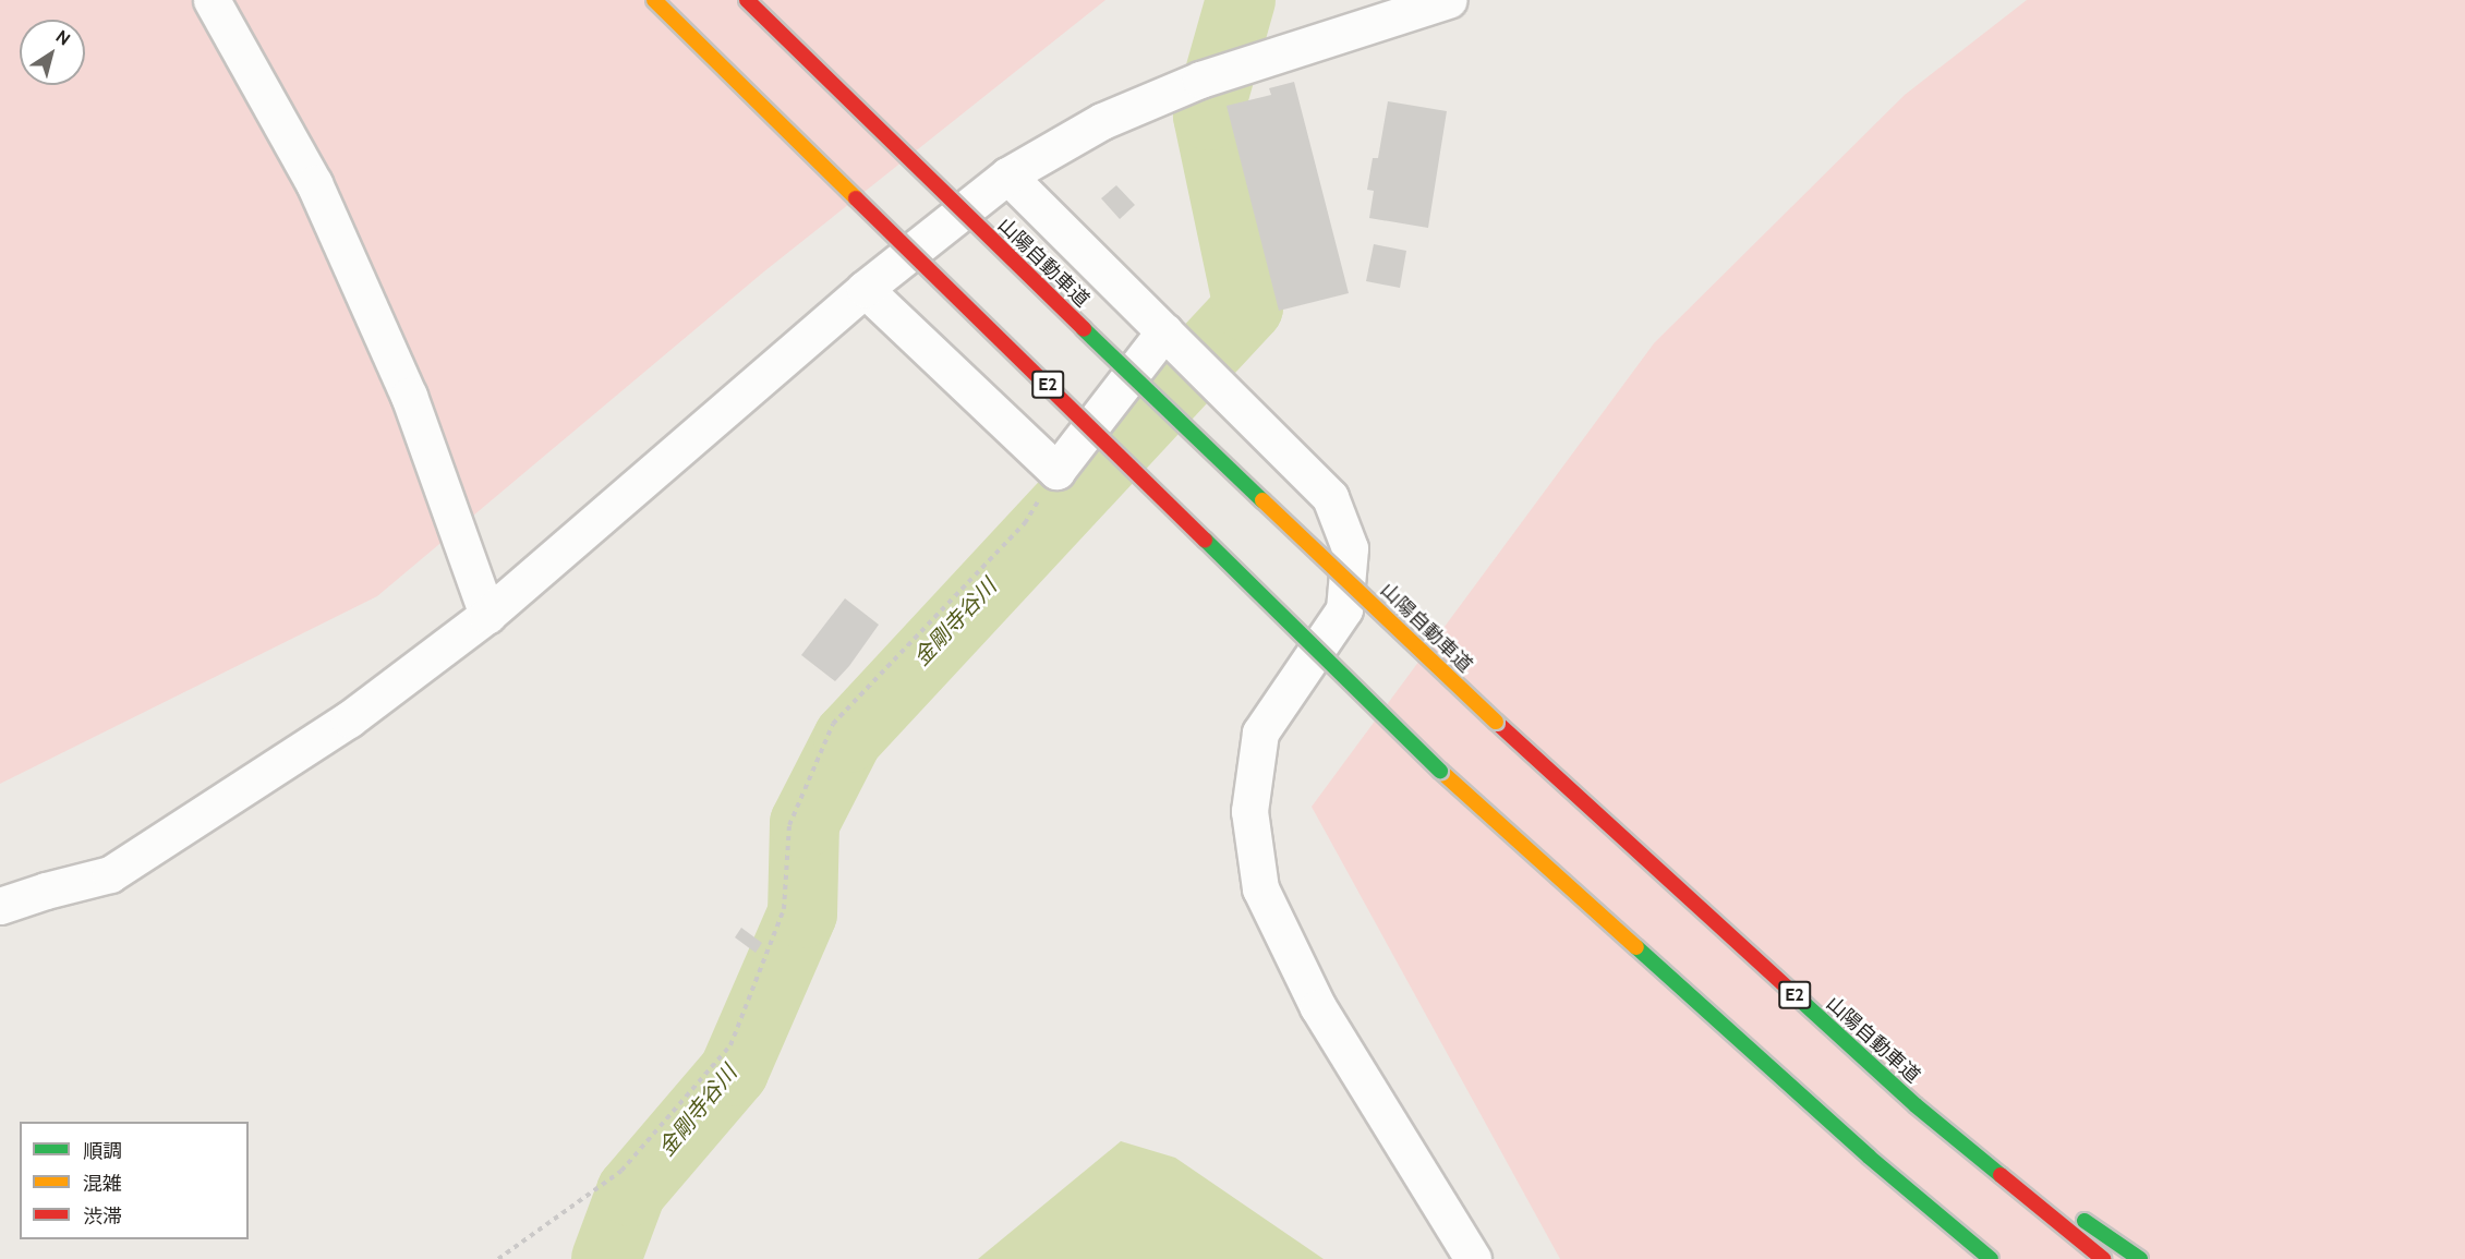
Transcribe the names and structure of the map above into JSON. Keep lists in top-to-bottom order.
{
  "streets": {
    "highway": ["山陽自動車道", "E2"]
  },
  "water": ["金剛寺谷川"],
  "legend": ["順調", "混雑", "渋滞"],
  "north": "top right"
}
